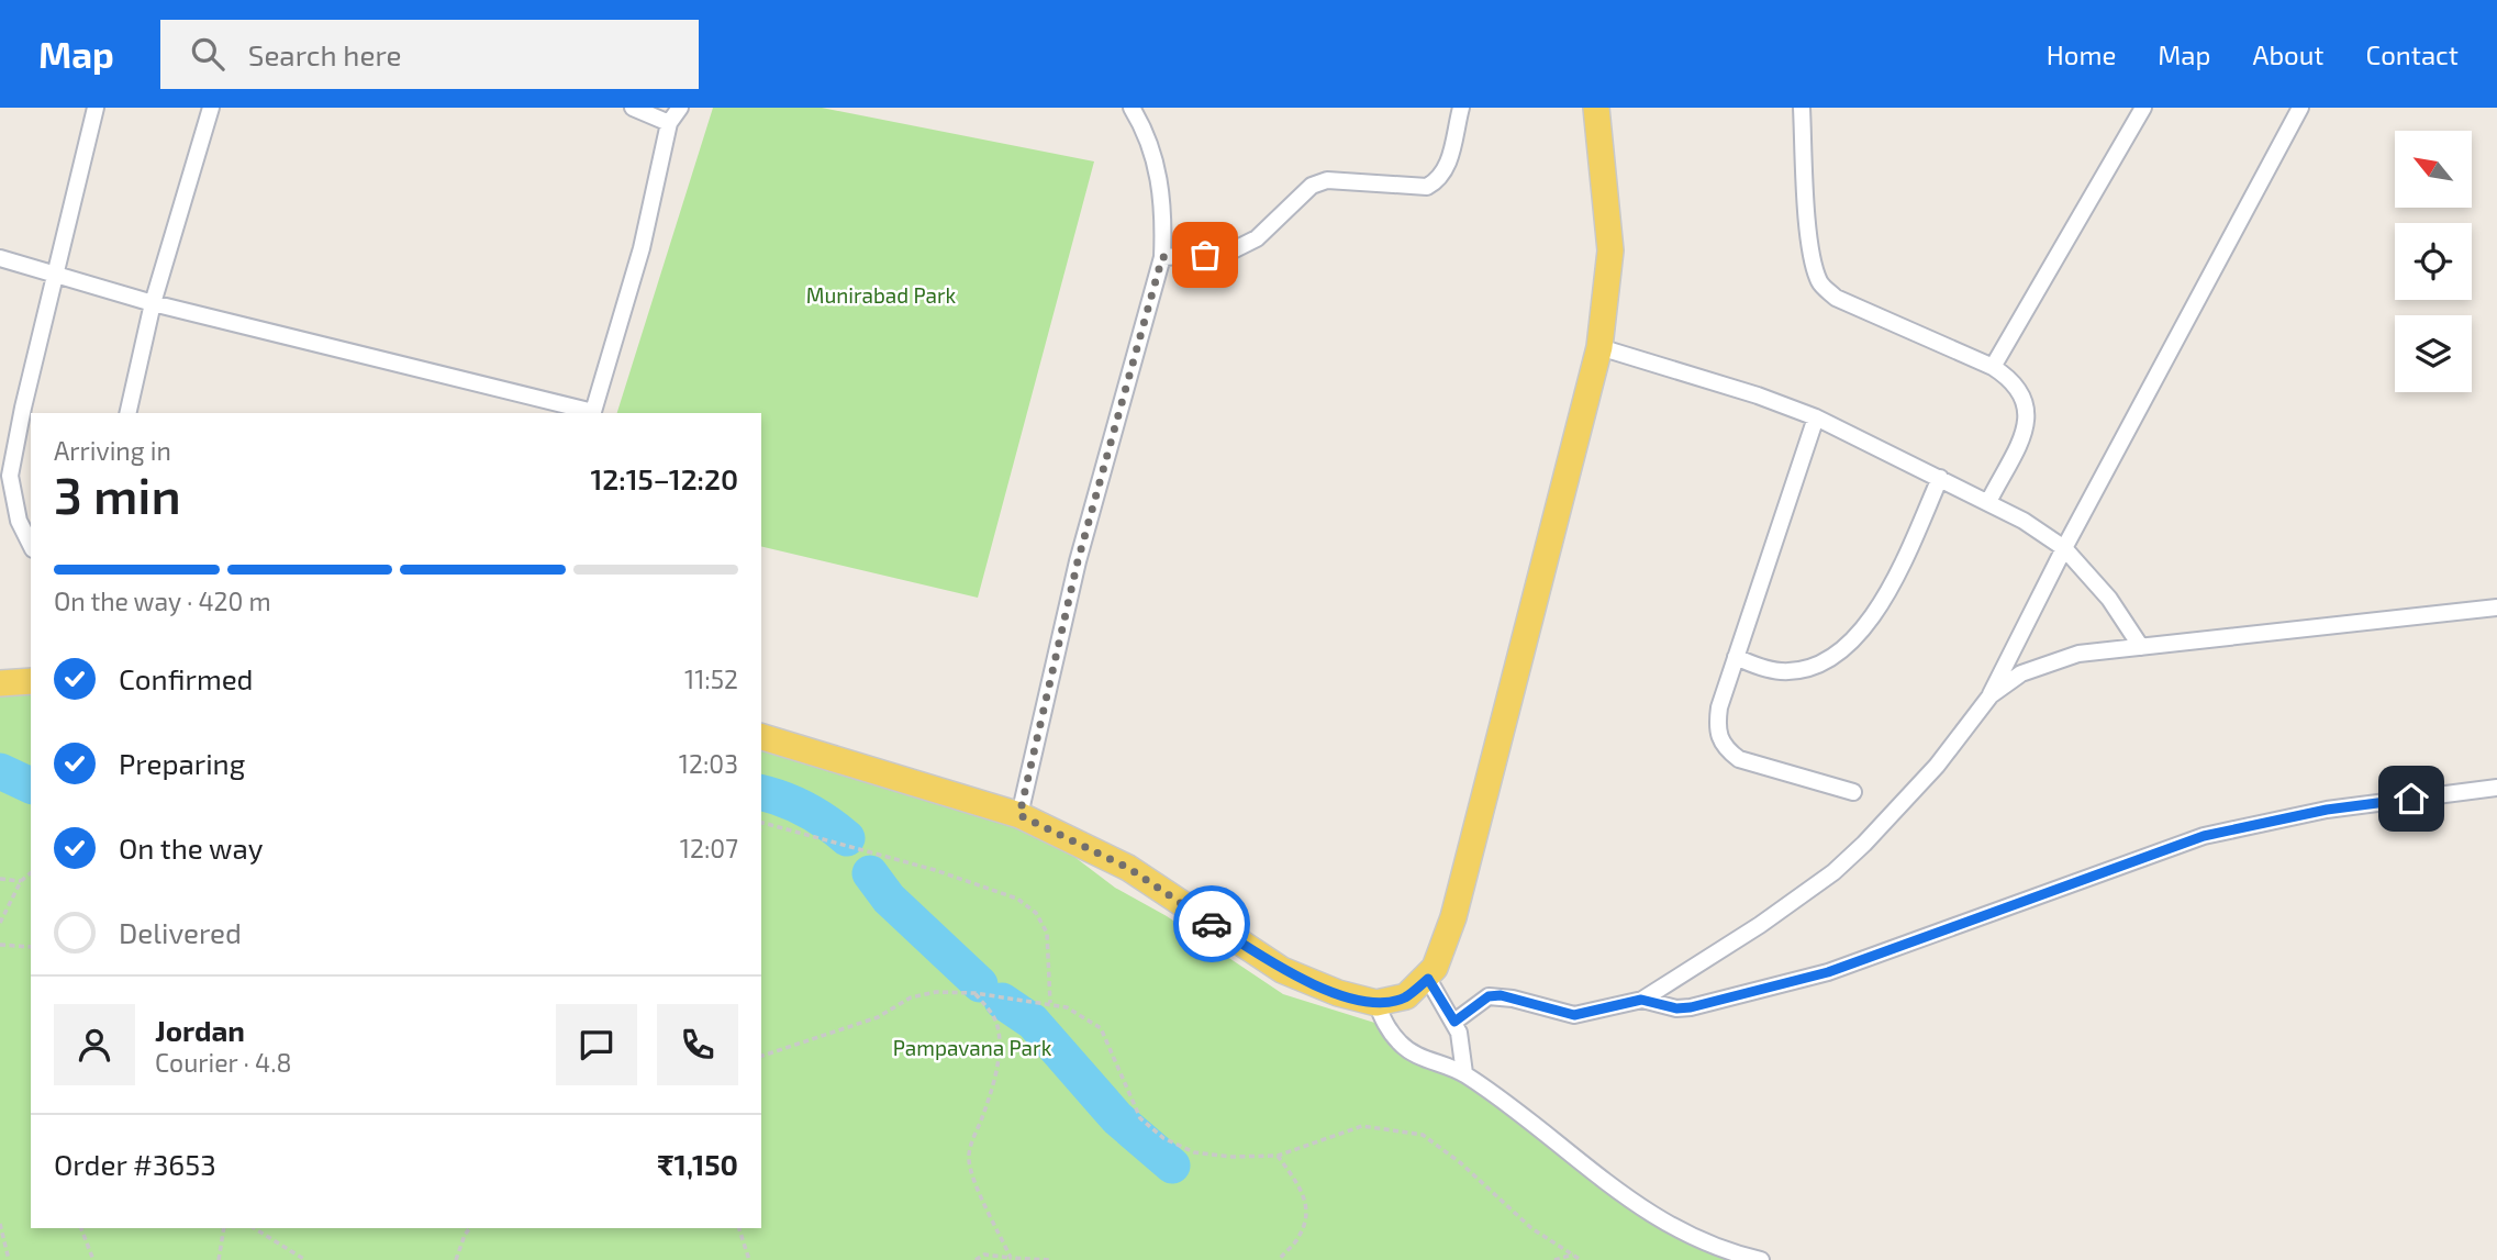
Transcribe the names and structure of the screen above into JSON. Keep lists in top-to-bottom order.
{
  "parks": ["Munirabad Park", "Pampavana Park"],
  "north": "top left",
  "page": {
    "header": "Map",
    "search": "Search here",
    "nav": [
      "Home",
      "Map",
      "About",
      "Contact"
    ],
    "heading": ["3 min", "Arriving in", "12:15–12:20"],
    "panel": [
      "Jordan",
      "Courier · 4.8",
      "Order #3653",
      "₹1,150"
    ],
    "bar": "On the way · 420 m",
    "list": [
      ["Confirmed", "11:52"],
      ["Preparing", "12:03"],
      ["On the way", "12:07"],
      "Delivered"
    ]
  }
}
